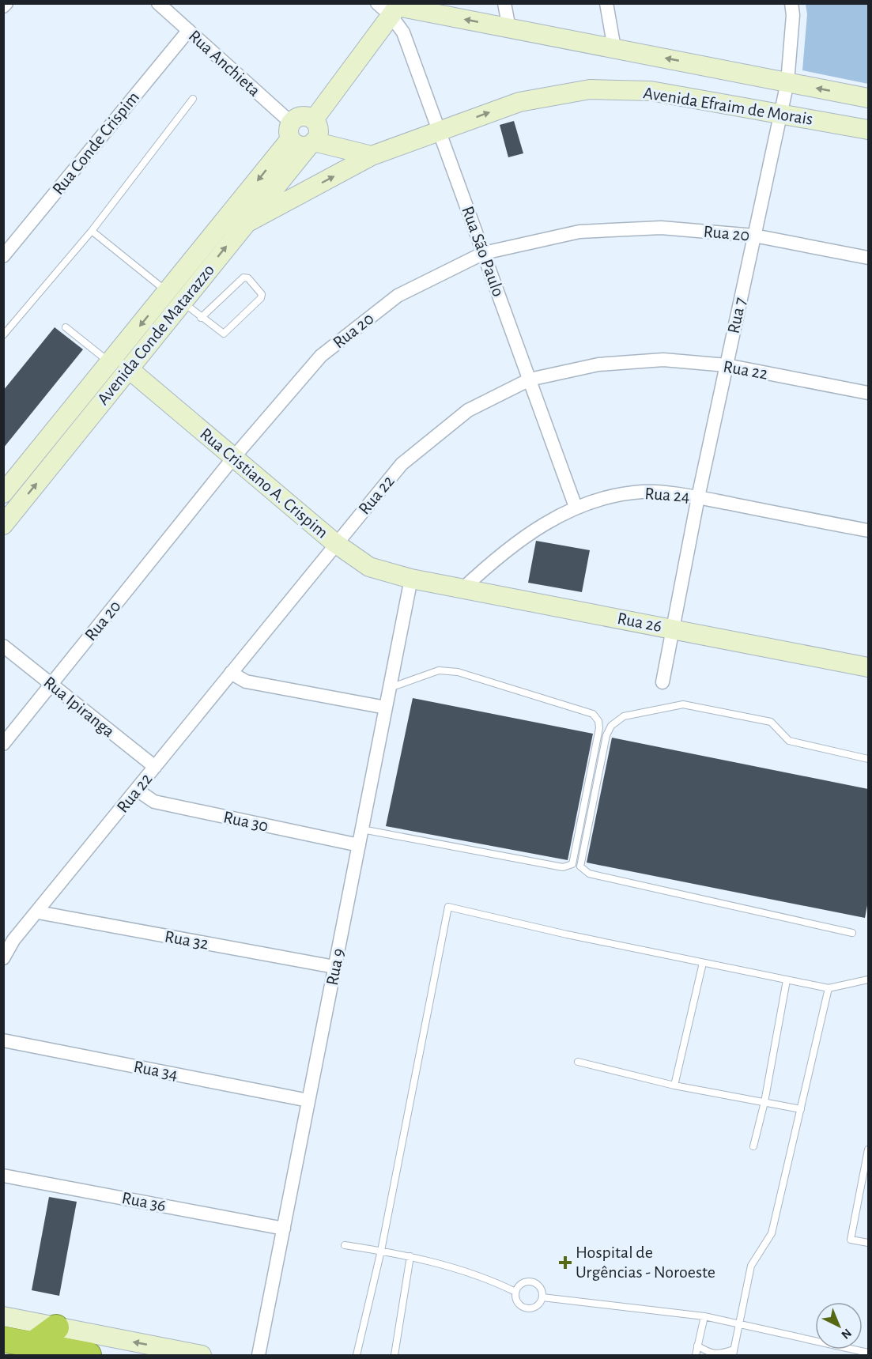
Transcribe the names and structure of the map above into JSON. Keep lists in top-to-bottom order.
{
  "streets": {
    "street": [
      "Rua Anchieta",
      "Avenida Efraim de Morais",
      "Rua Conde Crispim",
      "Rua 20",
      "Rua São Paulo",
      "Rua 7",
      "Avenida Conde Matarazzo",
      "Rua 22",
      "Rua Cristiano A. Crispim",
      "Rua 24",
      "Rua 26",
      "Rua Ipiranga",
      "Rua 30",
      "Rua 32",
      "Rua 9",
      "Rua 34",
      "Rua 36"
    ]
  },
  "crossings": [
    ["Rua Anchieta", "Rua Conde Crispim"],
    ["Rua Anchieta", "Avenida Conde Matarazzo"],
    ["Avenida Efraim de Morais", "Rua São Paulo"],
    ["Avenida Efraim de Morais", "Rua 7"],
    ["Avenida Efraim de Morais", "Avenida Conde Matarazzo"],
    ["Rua 20", "Rua São Paulo"],
    ["Rua 20", "Rua 7"],
    ["Rua 20", "Rua Cristiano A. Crispim"],
    ["Rua 20", "Rua Ipiranga"],
    ["Rua São Paulo", "Rua 22"],
    ["Rua São Paulo", "Rua 24"],
    ["Rua 7", "Rua 22"],
    ["Rua 7", "Rua 24"],
    ["Rua 7", "Rua 26"],
    ["Avenida Conde Matarazzo", "Rua Cristiano A. Crispim"],
    ["Rua 22", "Rua Cristiano A. Crispim"],
    ["Rua 22", "Rua Ipiranga"],
    ["Rua 22", "Rua 30"],
    ["Rua 22", "Rua 32"],
    ["Rua Cristiano A. Crispim", "Rua 26"],
    ["Rua Cristiano A. Crispim", "Rua 9"],
    ["Rua 24", "Rua 26"],
    ["Rua 26", "Rua 9"],
    ["Rua 30", "Rua 9"],
    ["Rua 32", "Rua 9"],
    ["Rua 9", "Rua 34"],
    ["Rua 9", "Rua 36"]
  ],
  "places": {
    "health": ["Hospital de Urgências - Noroeste"]
  },
  "north": "bottom right"
}
